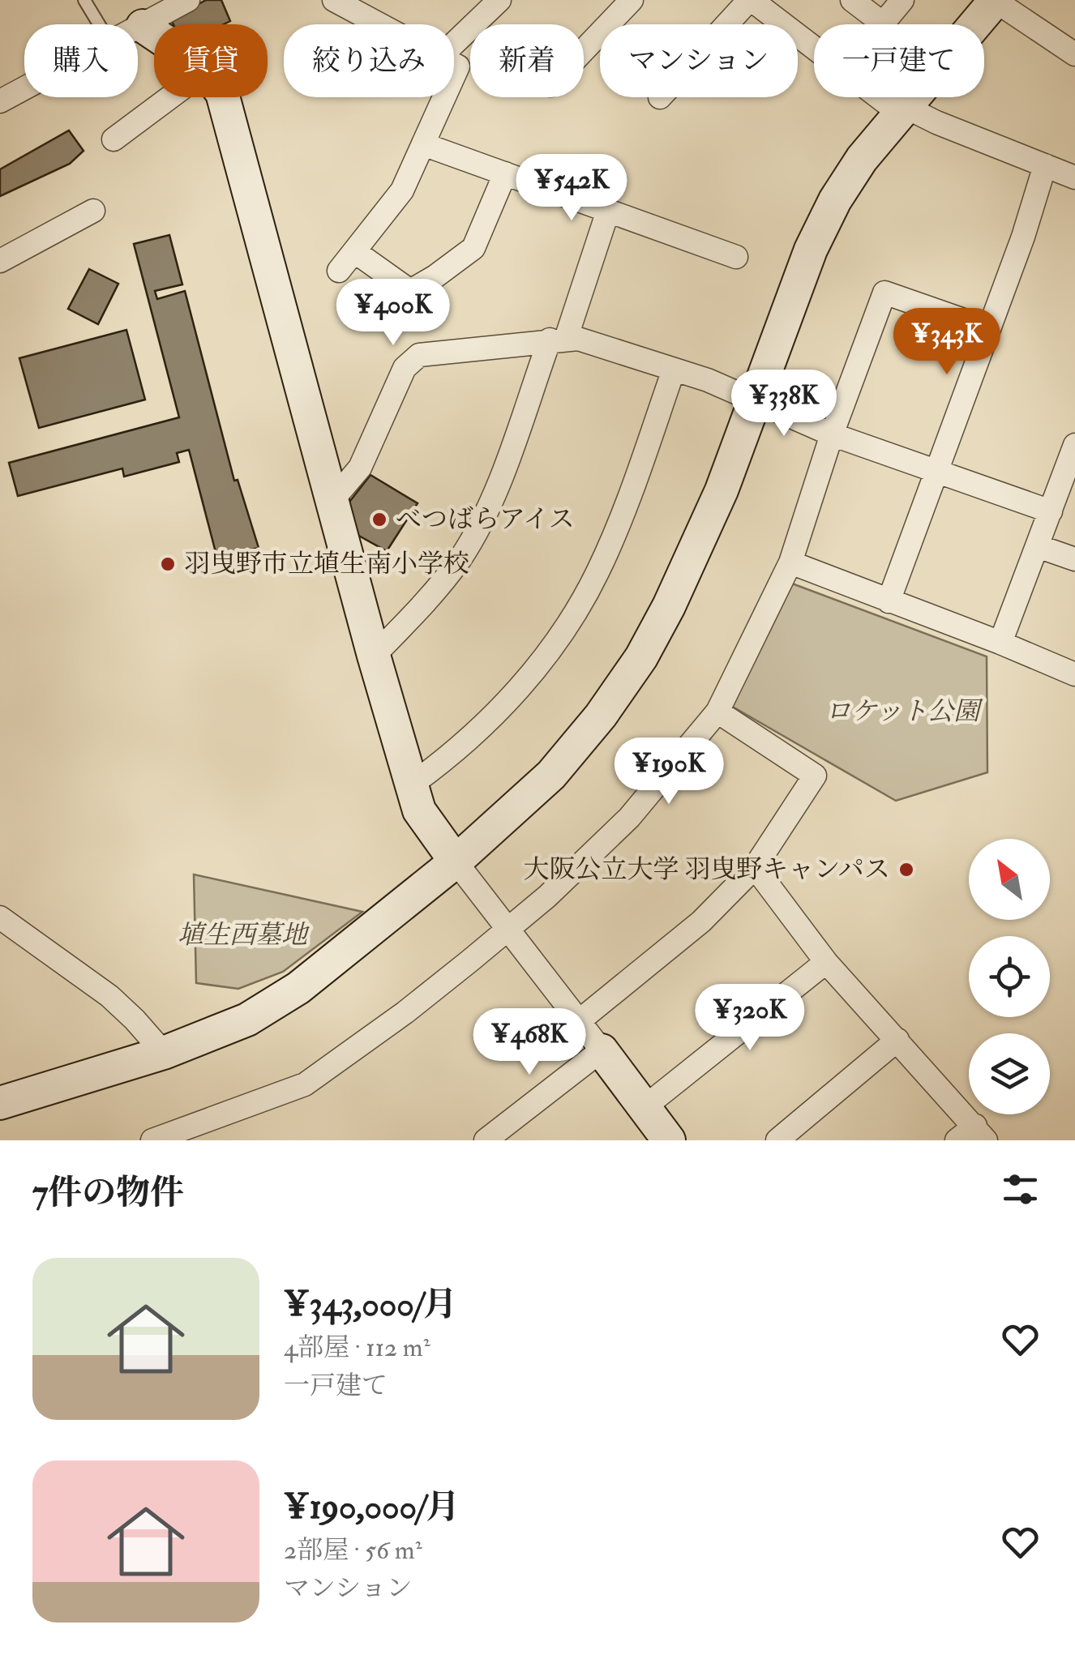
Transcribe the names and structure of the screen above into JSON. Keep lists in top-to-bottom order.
{
  "parks": ["ロケット公園", "埴生西墓地"],
  "places": ["べつばらアイス", "羽曳野市立埴生南小学校", "大阪公立大学 羽曳野キャンパス"],
  "north": "top left",
  "page": {
    "chip": [
      "購入",
      "賃貸",
      "絞り込み",
      "新着",
      "マンション",
      "一戸建て"
    ],
    "price": [
      "¥542K",
      "¥400K",
      "¥343K",
      "¥338K",
      "¥190K",
      "¥320K",
      "¥468K"
    ],
    "heading": "7件の物件",
    "list": [
      {
        "name": "¥343,000/月",
        "note": "4部屋 · 112 m² · 一戸建て"
      },
      {
        "name": "¥190,000/月",
        "note": "2部屋 · 56 m² · マンション"
      }
    ]
  }
}
